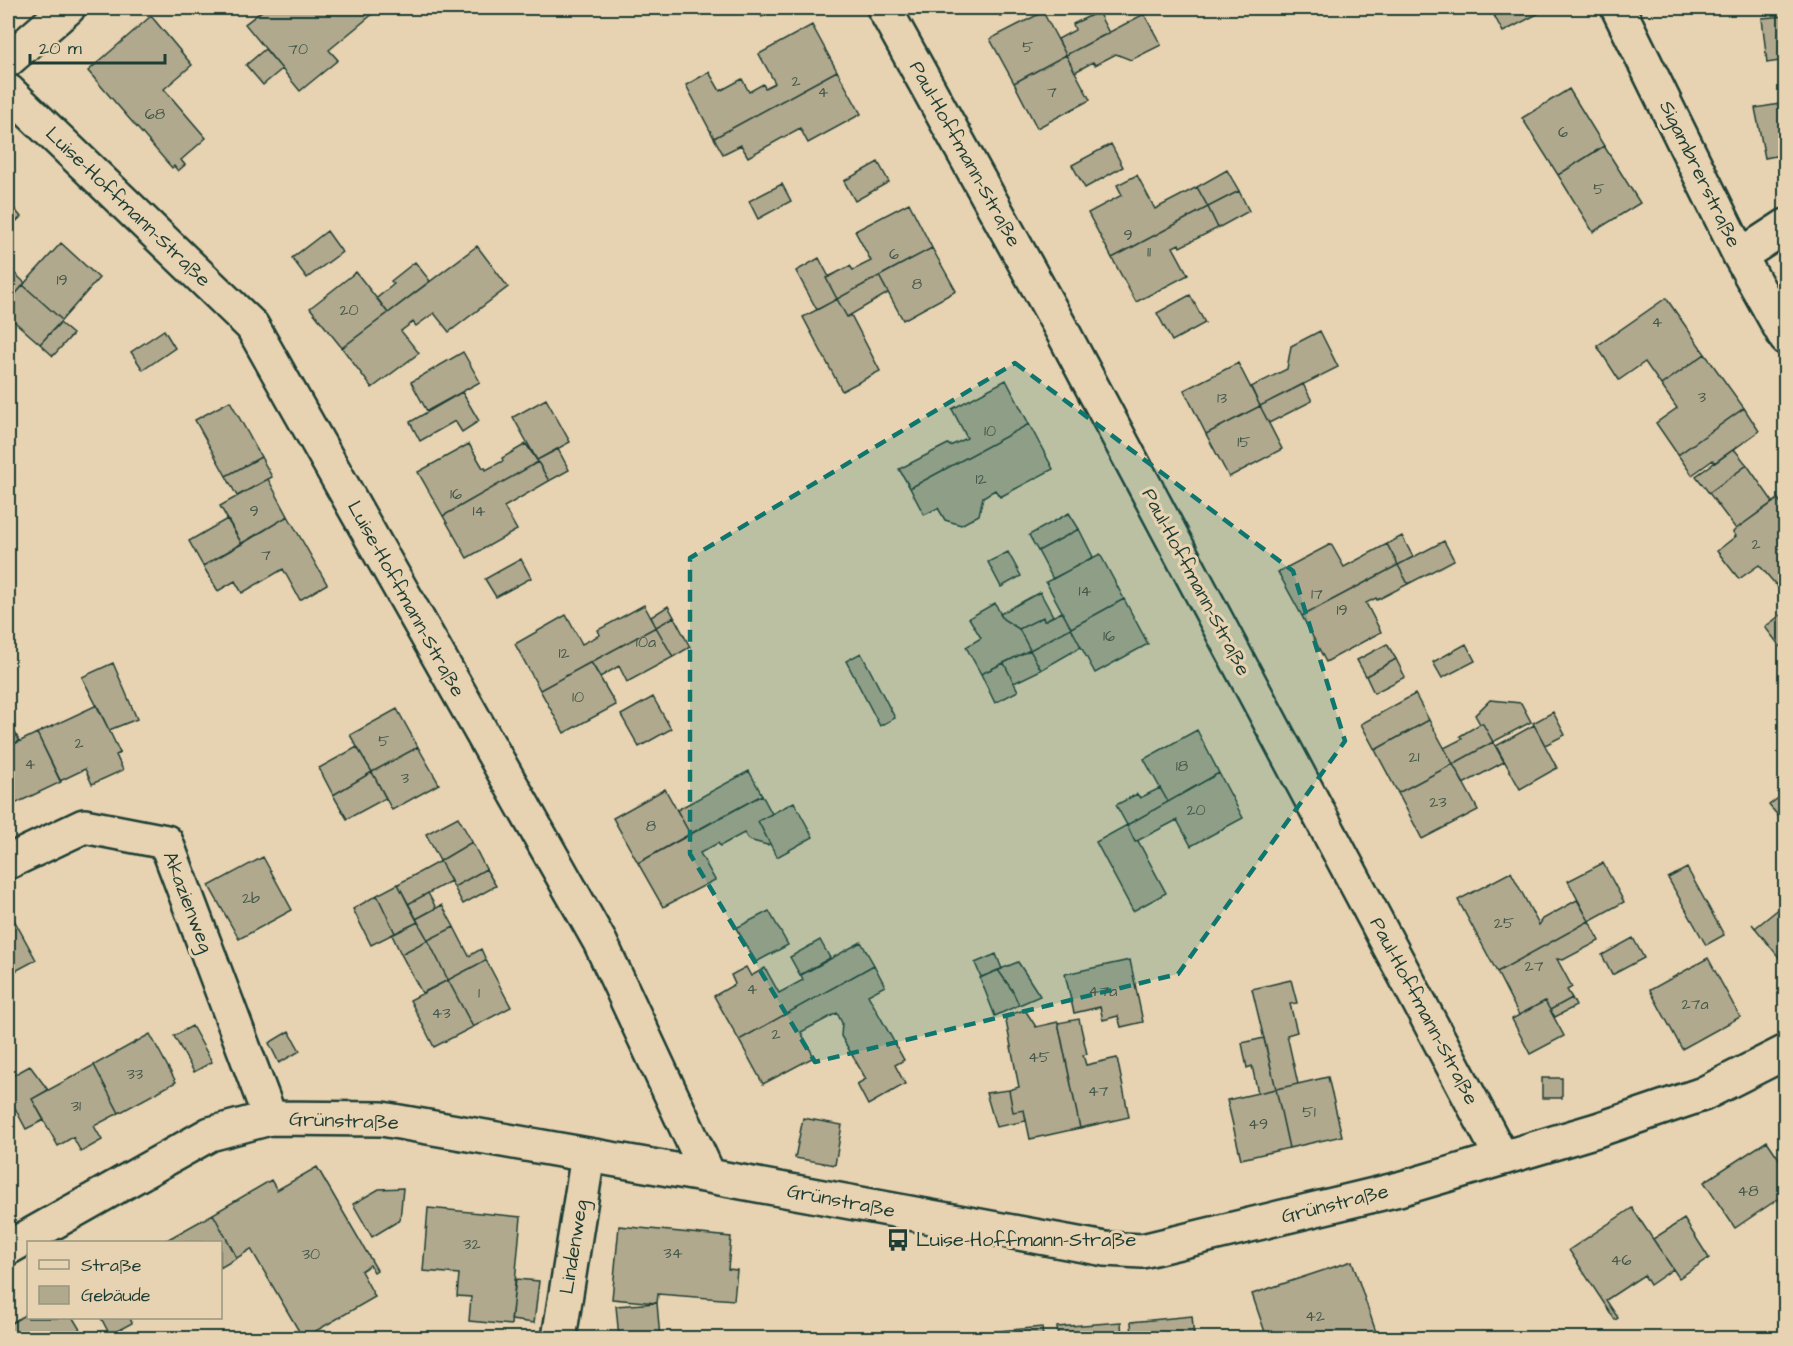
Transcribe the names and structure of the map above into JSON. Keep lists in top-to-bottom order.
{
  "streets": {
    "street": [
      "Paul-Hoffmann-Straße",
      "Sigambrerstraße",
      "Luise-Hoffmann-Straße",
      "Akazienweg",
      "Grünstraße",
      "Lindenweg"
    ]
  },
  "crossings": [
    ["Paul-Hoffmann-Straße", "Grünstraße"],
    ["Luise-Hoffmann-Straße", "Grünstraße"],
    ["Akazienweg", "Grünstraße"],
    ["Grünstraße", "Lindenweg"]
  ],
  "places": {
    "bus stop": ["Luise-Hoffmann-Straße"]
  },
  "house_numbers": [
    "5",
    "70",
    "2",
    "4",
    "7",
    "68",
    "6",
    "5",
    "9",
    "11",
    "6",
    "19",
    "8",
    "20",
    "4",
    "3",
    "13",
    "10",
    "15",
    "12",
    "16",
    "9",
    "14",
    "2",
    "7",
    "14",
    "17",
    "19",
    "16",
    "10a",
    "12",
    "10",
    "5",
    "2",
    "21",
    "4",
    "18",
    "3",
    "23",
    "20",
    "8",
    "2b",
    "25",
    "27",
    "4",
    "47a",
    "1",
    "27a",
    "43",
    "2",
    "45",
    "33",
    "47",
    "31",
    "51",
    "49",
    "48",
    "32",
    "34",
    "30",
    "46",
    "42"
  ],
  "legend": ["Straße", "Gebäude"],
  "scale_bar": "20 m"
}
